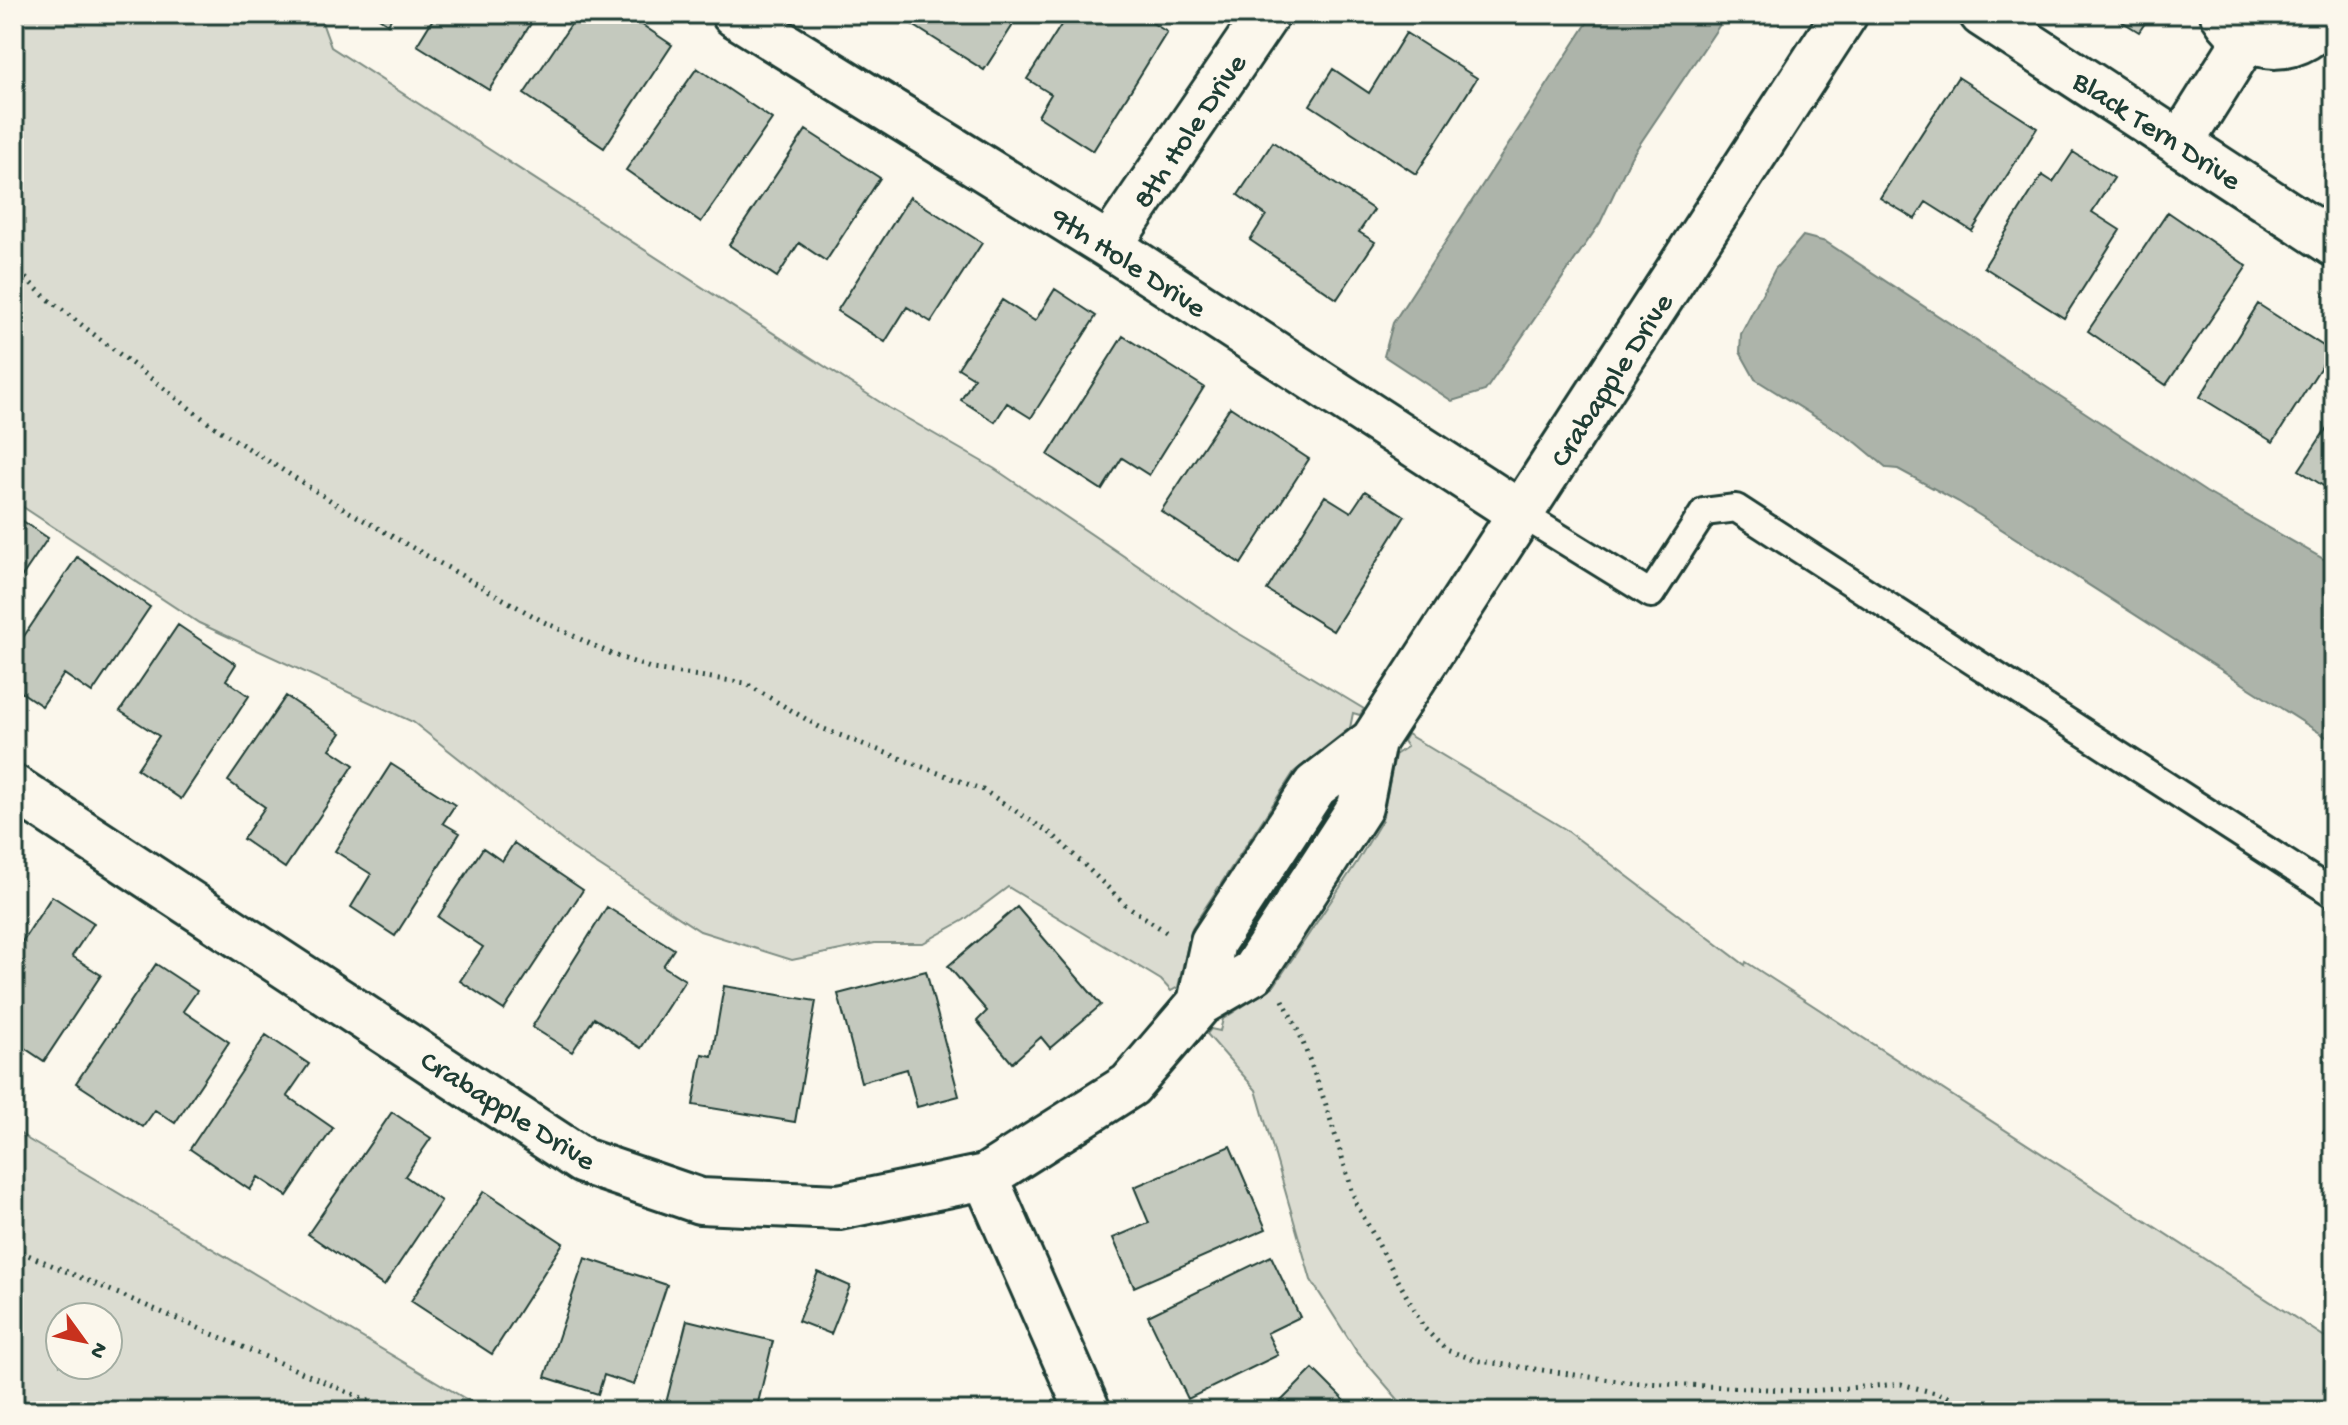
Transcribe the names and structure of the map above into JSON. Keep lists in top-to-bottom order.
{
  "streets": {
    "street": [
      "Black Tern Drive",
      "8th Hole Drive",
      "9th Hole Drive",
      "Crabapple Drive"
    ]
  },
  "crossings": [
    ["8th Hole Drive", "9th Hole Drive"],
    ["9th Hole Drive", "Crabapple Drive"]
  ],
  "north": "bottom right"
}
